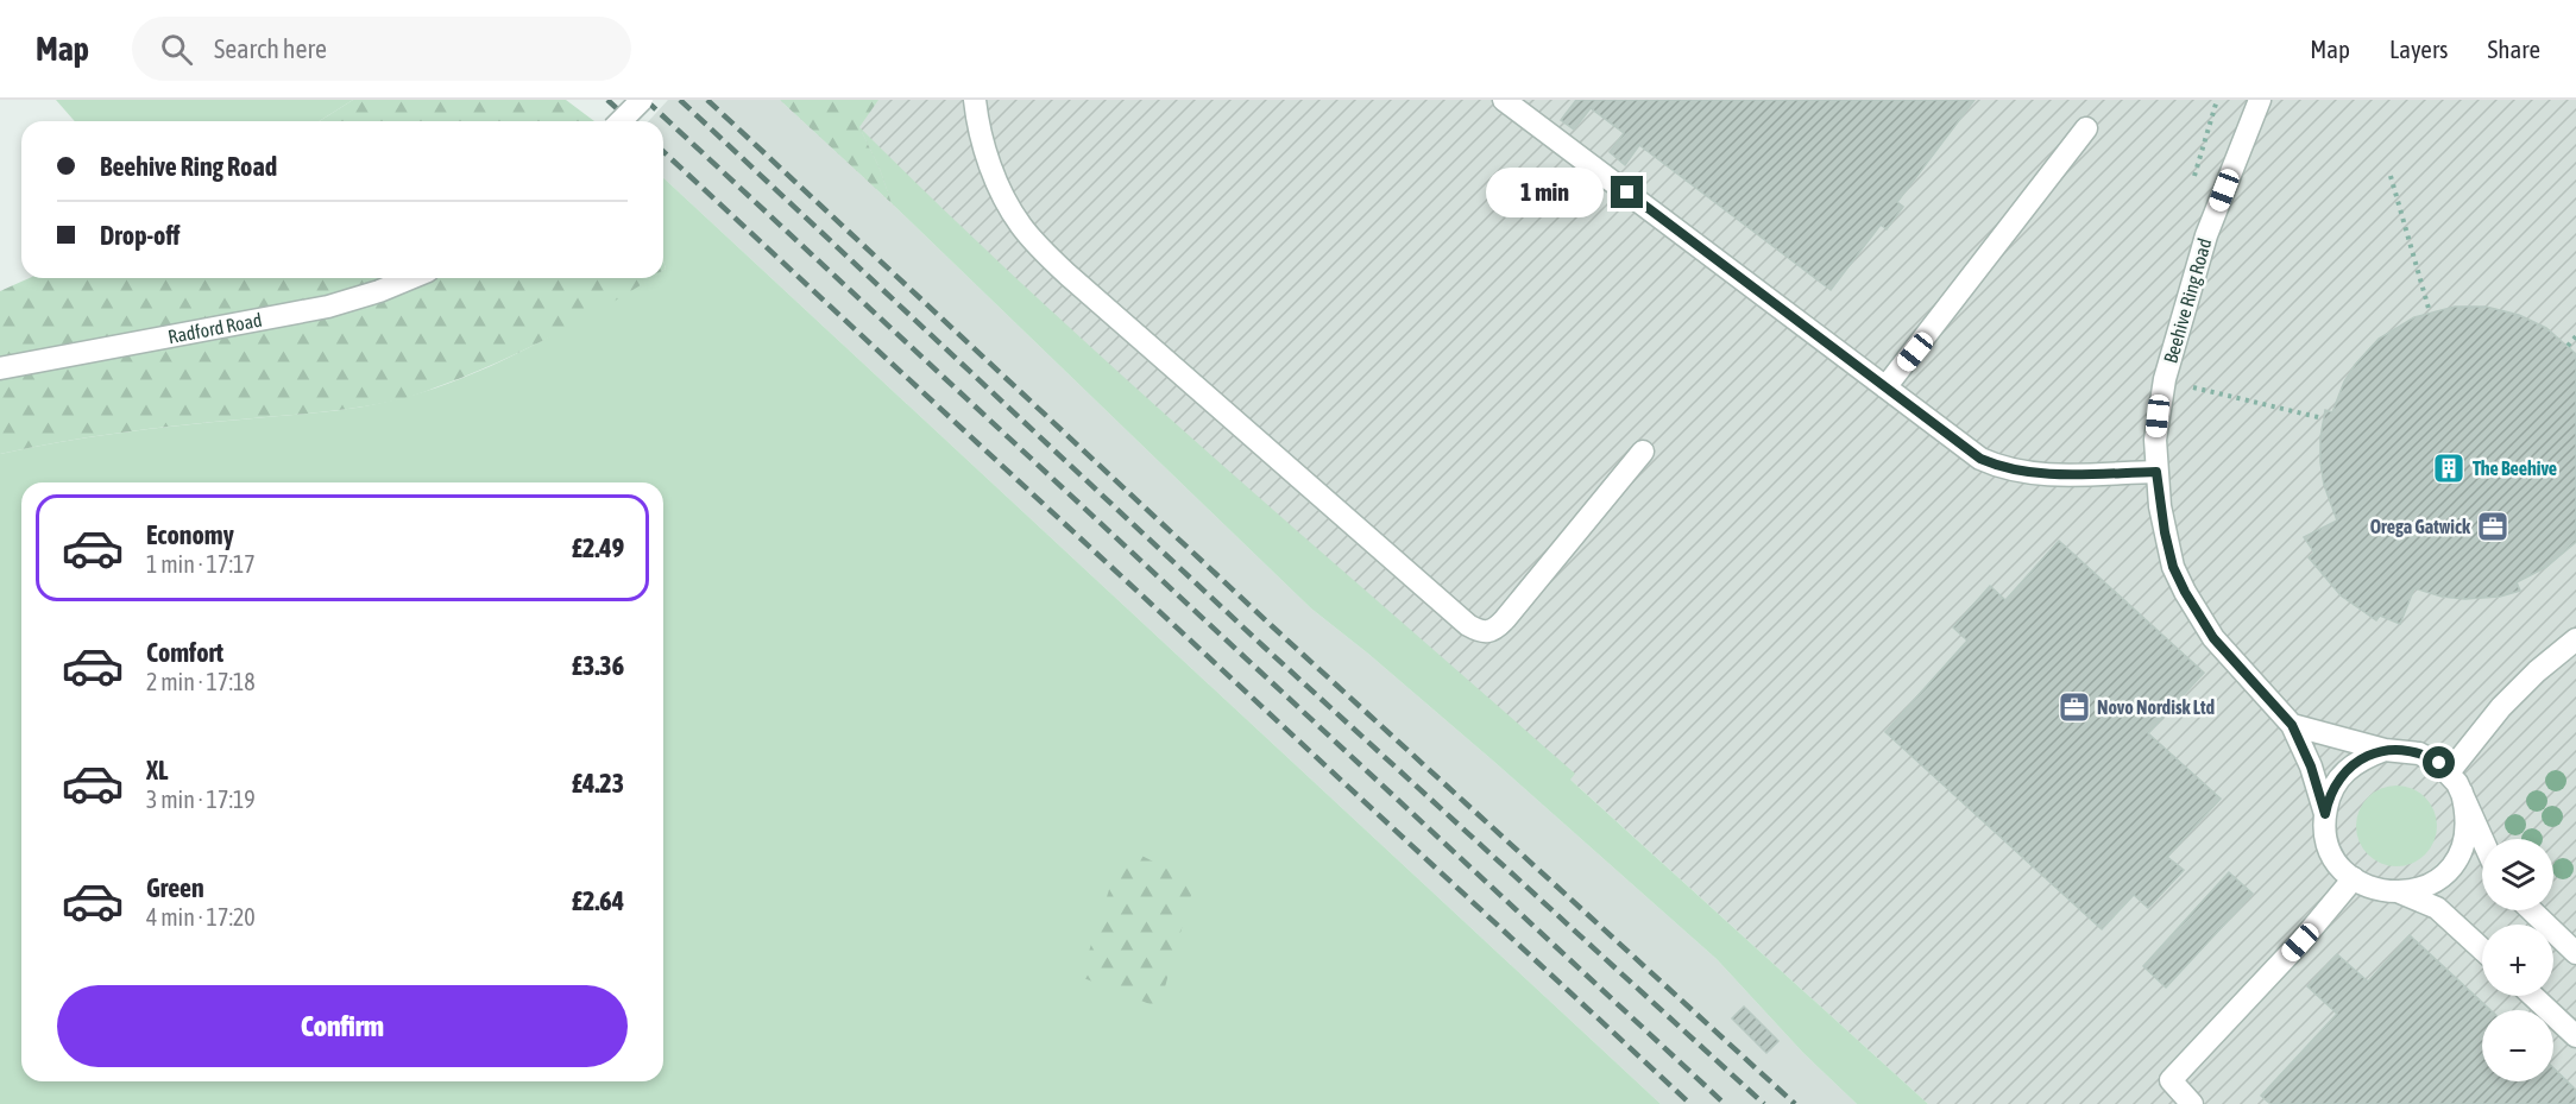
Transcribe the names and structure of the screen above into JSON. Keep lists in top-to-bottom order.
{
  "streets": {
    "street": ["Beehive Ring Road", "Radford Road"]
  },
  "places": {
    "building": ["The Beehive"],
    "office": ["Orega Gatwick", "Novo Nordisk Ltd"]
  },
  "page": {
    "header": "Map",
    "search": "Search here",
    "nav": ["Map", "Layers", "Share"],
    "banner": ["Beehive Ring Road", "Drop-off"],
    "bubble": "1 min",
    "list": [
      {
        "name": "Economy",
        "note": "1 min · 17:17",
        "value": "£2.49"
      },
      {
        "name": "Comfort",
        "note": "2 min · 17:18",
        "value": "£3.36"
      },
      {
        "name": "XL",
        "note": "3 min · 17:19",
        "value": "£4.23"
      },
      {
        "name": "Green",
        "note": "4 min · 17:20",
        "value": "£2.64"
      }
    ],
    "map_buttons": ["+", "−"],
    "buttons": "Confirm"
  }
}
